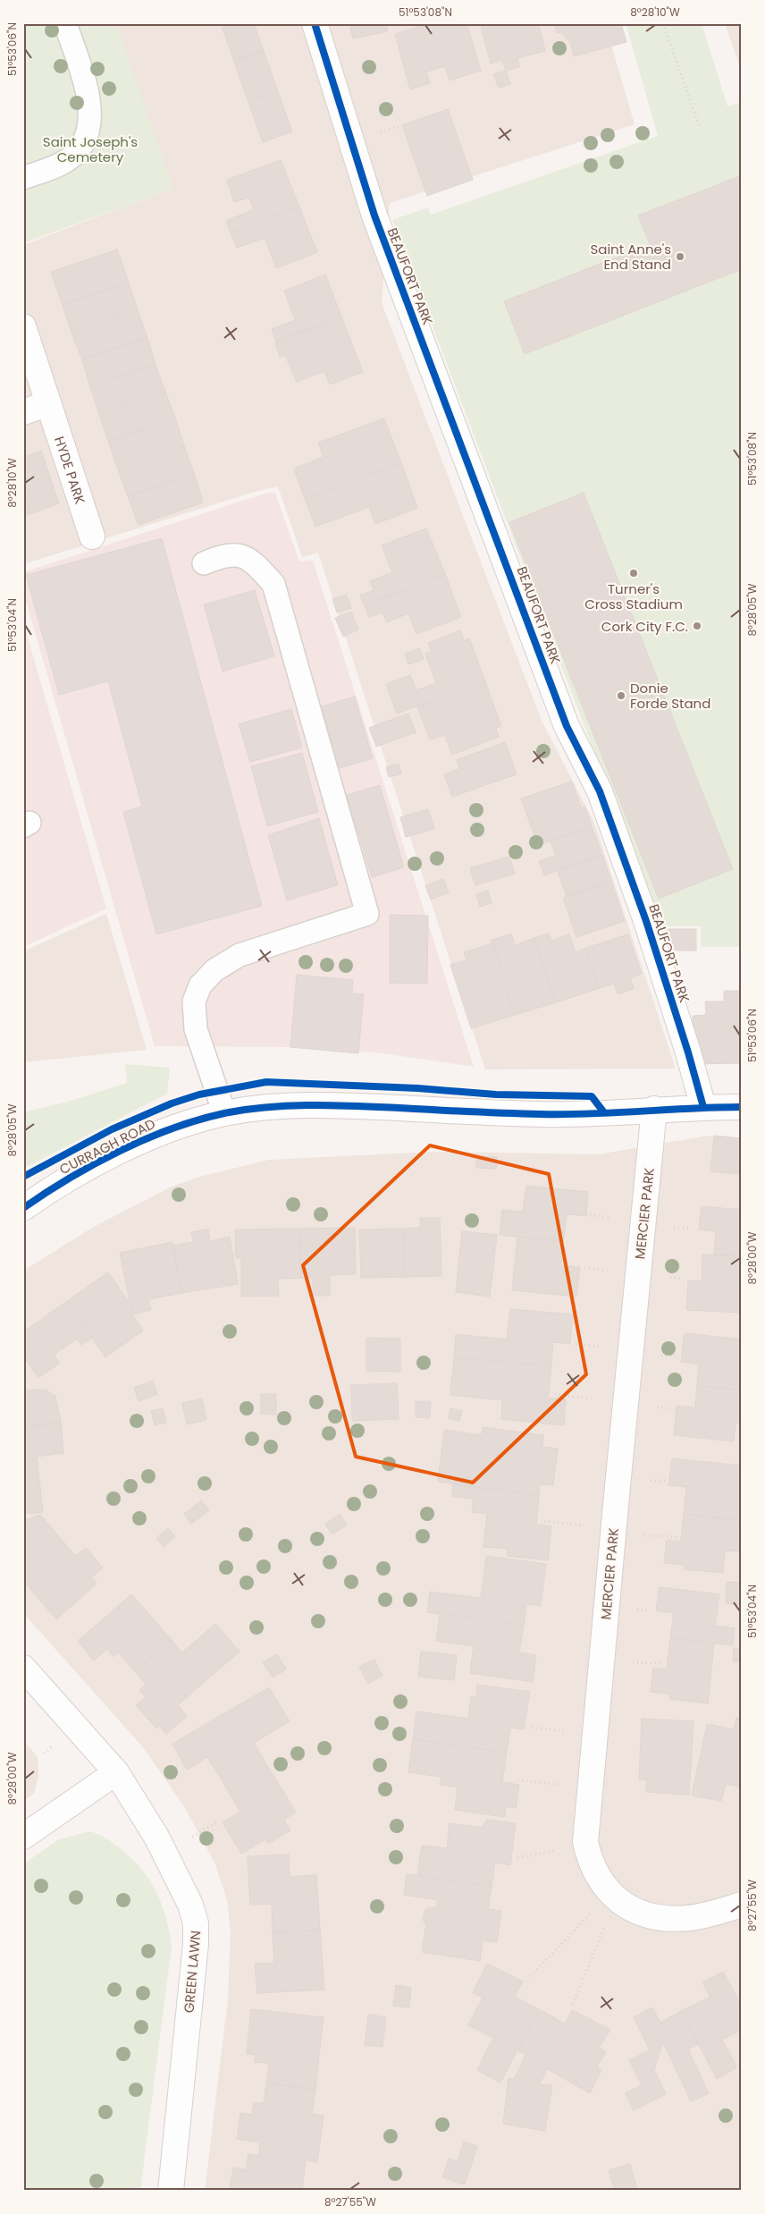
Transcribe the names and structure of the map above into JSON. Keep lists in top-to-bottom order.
{
  "streets": {
    "street": [
      "BEAUFORT PARK",
      "HYDE PARK",
      "CURRAGH ROAD",
      "MERCIER PARK",
      "GREEN LAWN"
    ]
  },
  "crossings": [
    ["BEAUFORT PARK", "CURRAGH ROAD"],
    ["CURRAGH ROAD", "MERCIER PARK"]
  ],
  "parks": ["Saint Joseph's Cemetery"],
  "places": [
    "Saint Anne's End Stand",
    "Turner's Cross Stadium",
    "Cork City F.C.",
    "Donie Forde Stand"
  ],
  "coordinates": [
    "51°53'08\"N",
    "8°28'10\"W",
    "51°53'06\"N",
    "8°28'05\"W",
    "51°53'04\"N",
    "8°28'00\"W",
    "8°27'55\"W"
  ]
}
